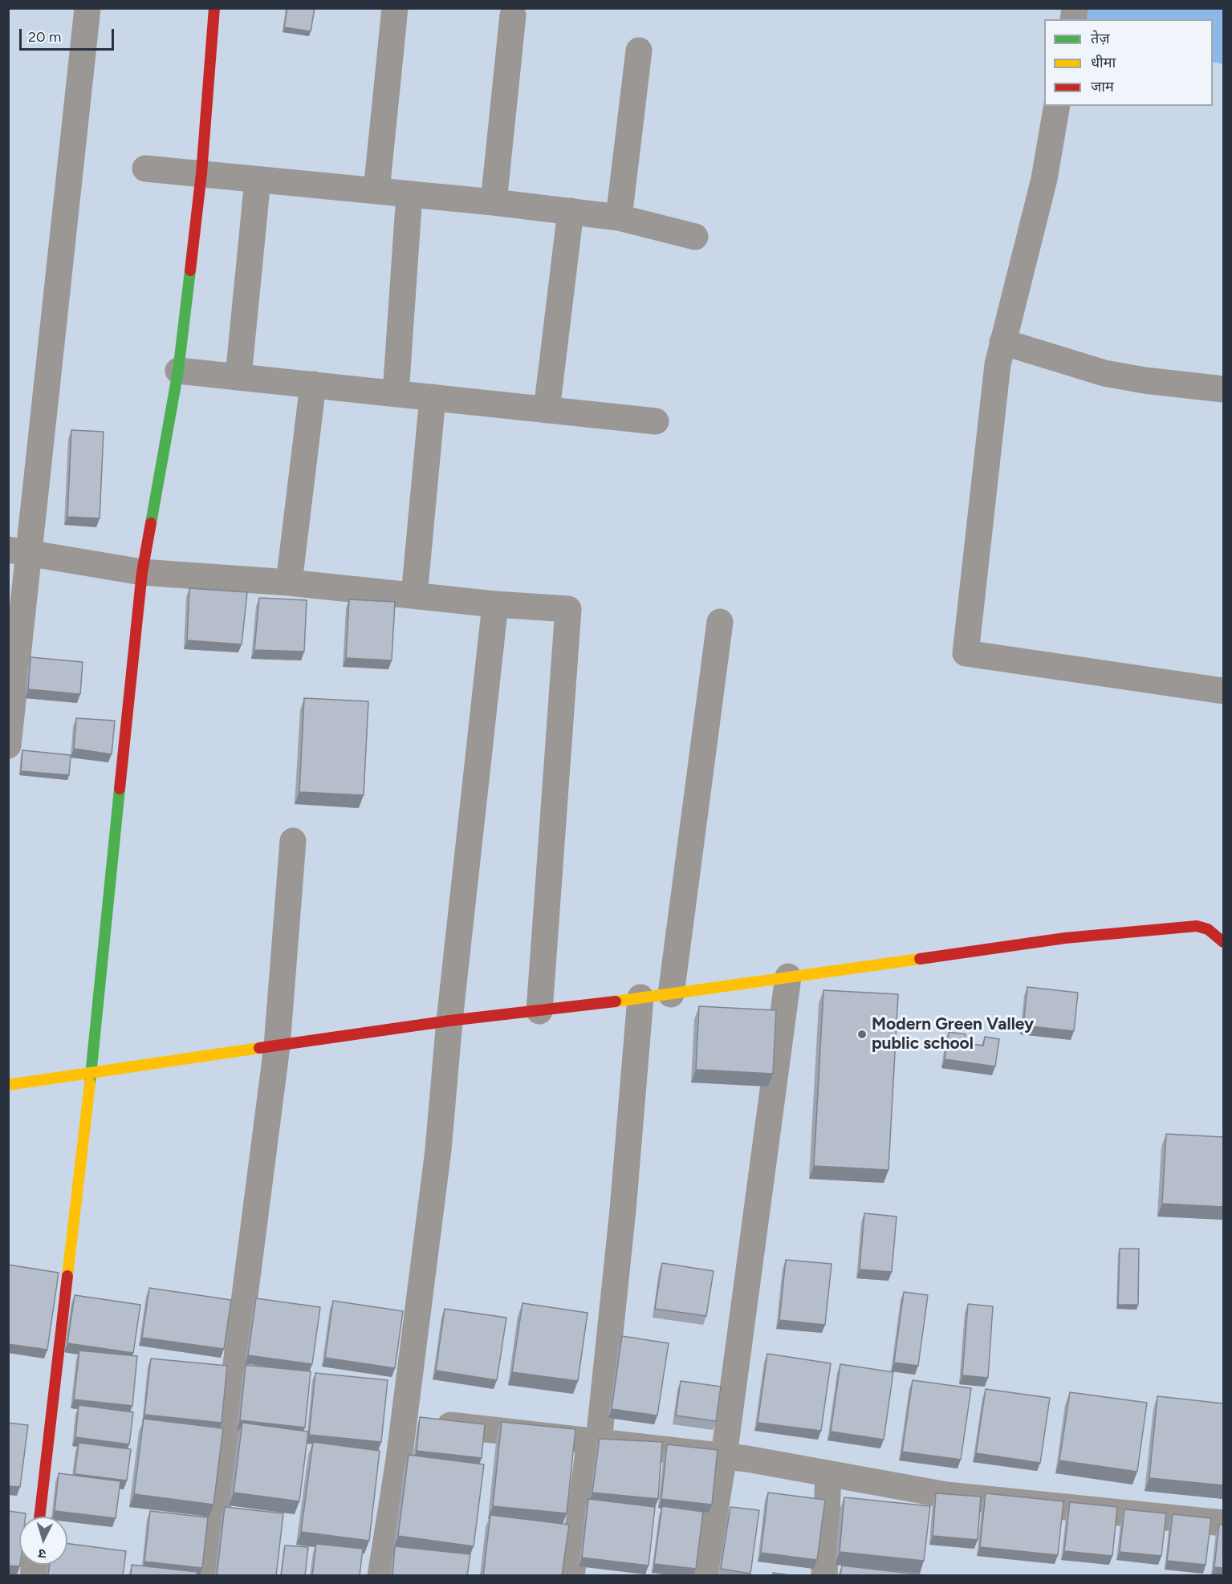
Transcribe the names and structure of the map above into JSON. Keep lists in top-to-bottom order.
{
  "places": ["Modern Green Valley public school"],
  "legend": ["तेज़", "धीमा", "जाम"],
  "scale_bar": "20 m",
  "north": "bottom"
}
